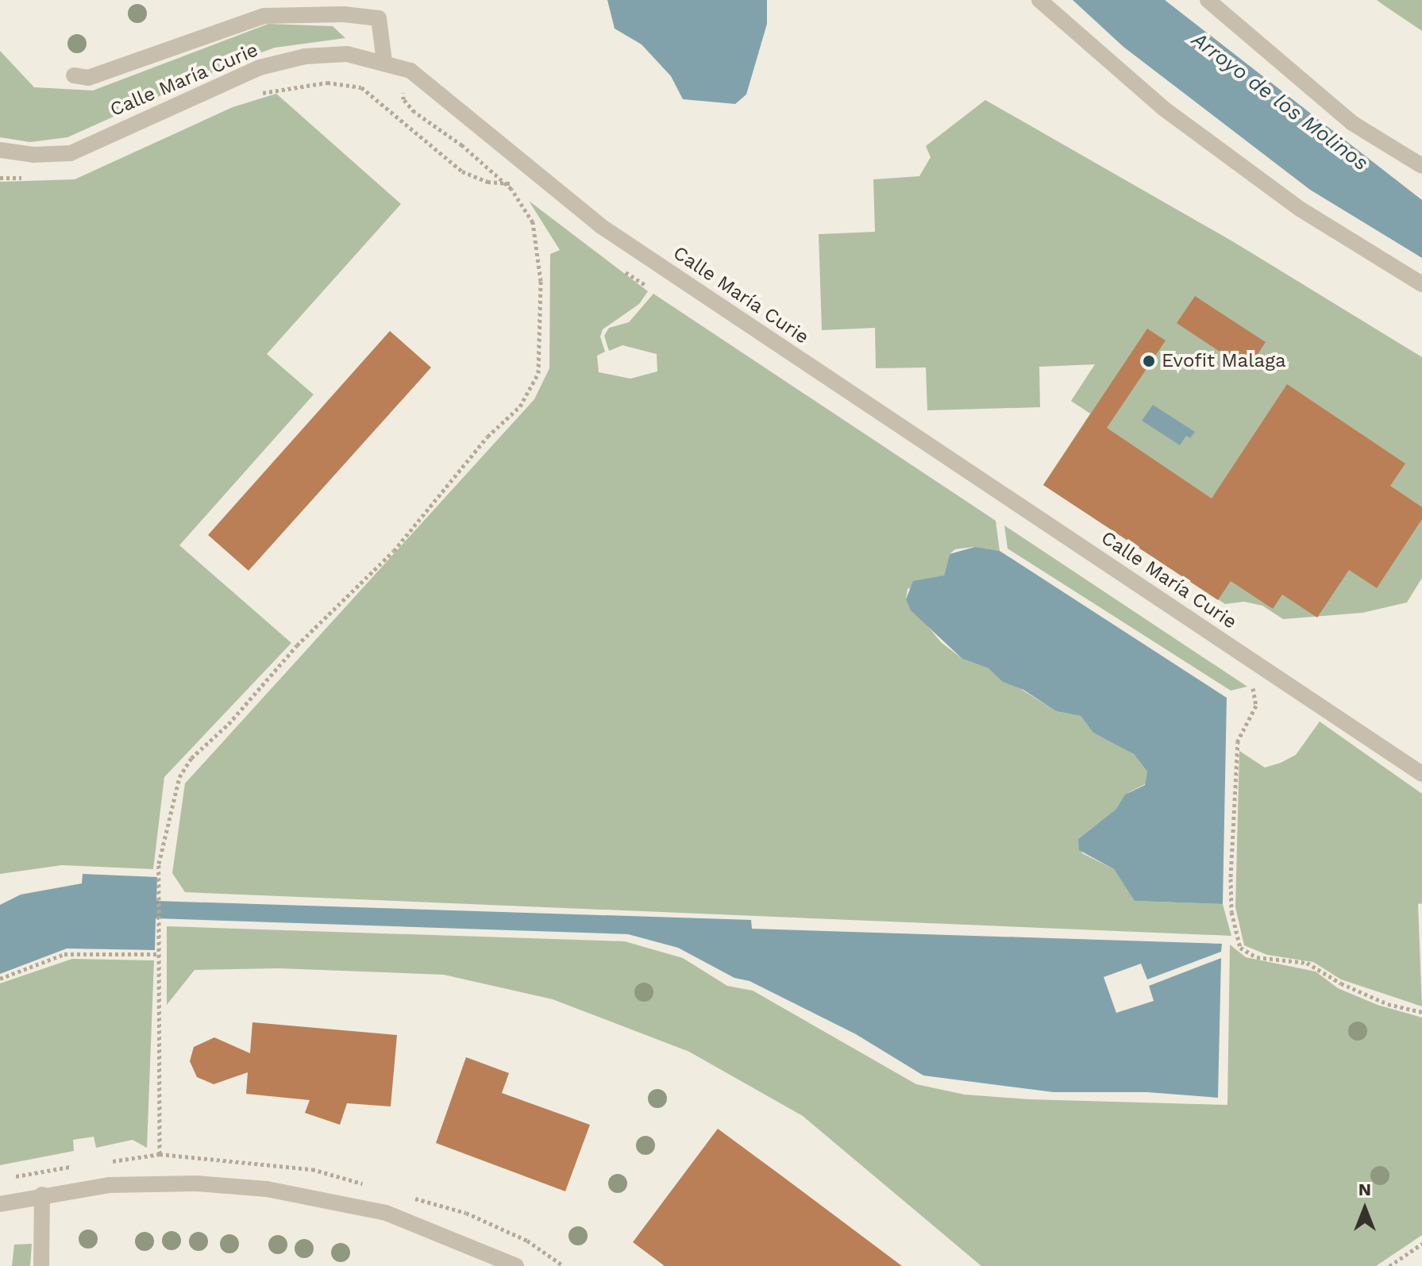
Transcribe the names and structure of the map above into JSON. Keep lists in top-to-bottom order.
{
  "streets": {
    "street": ["Calle María Curie"]
  },
  "water": ["Arroyo de los Molinos"],
  "places": ["Evofit Malaga"],
  "north": "top"
}
